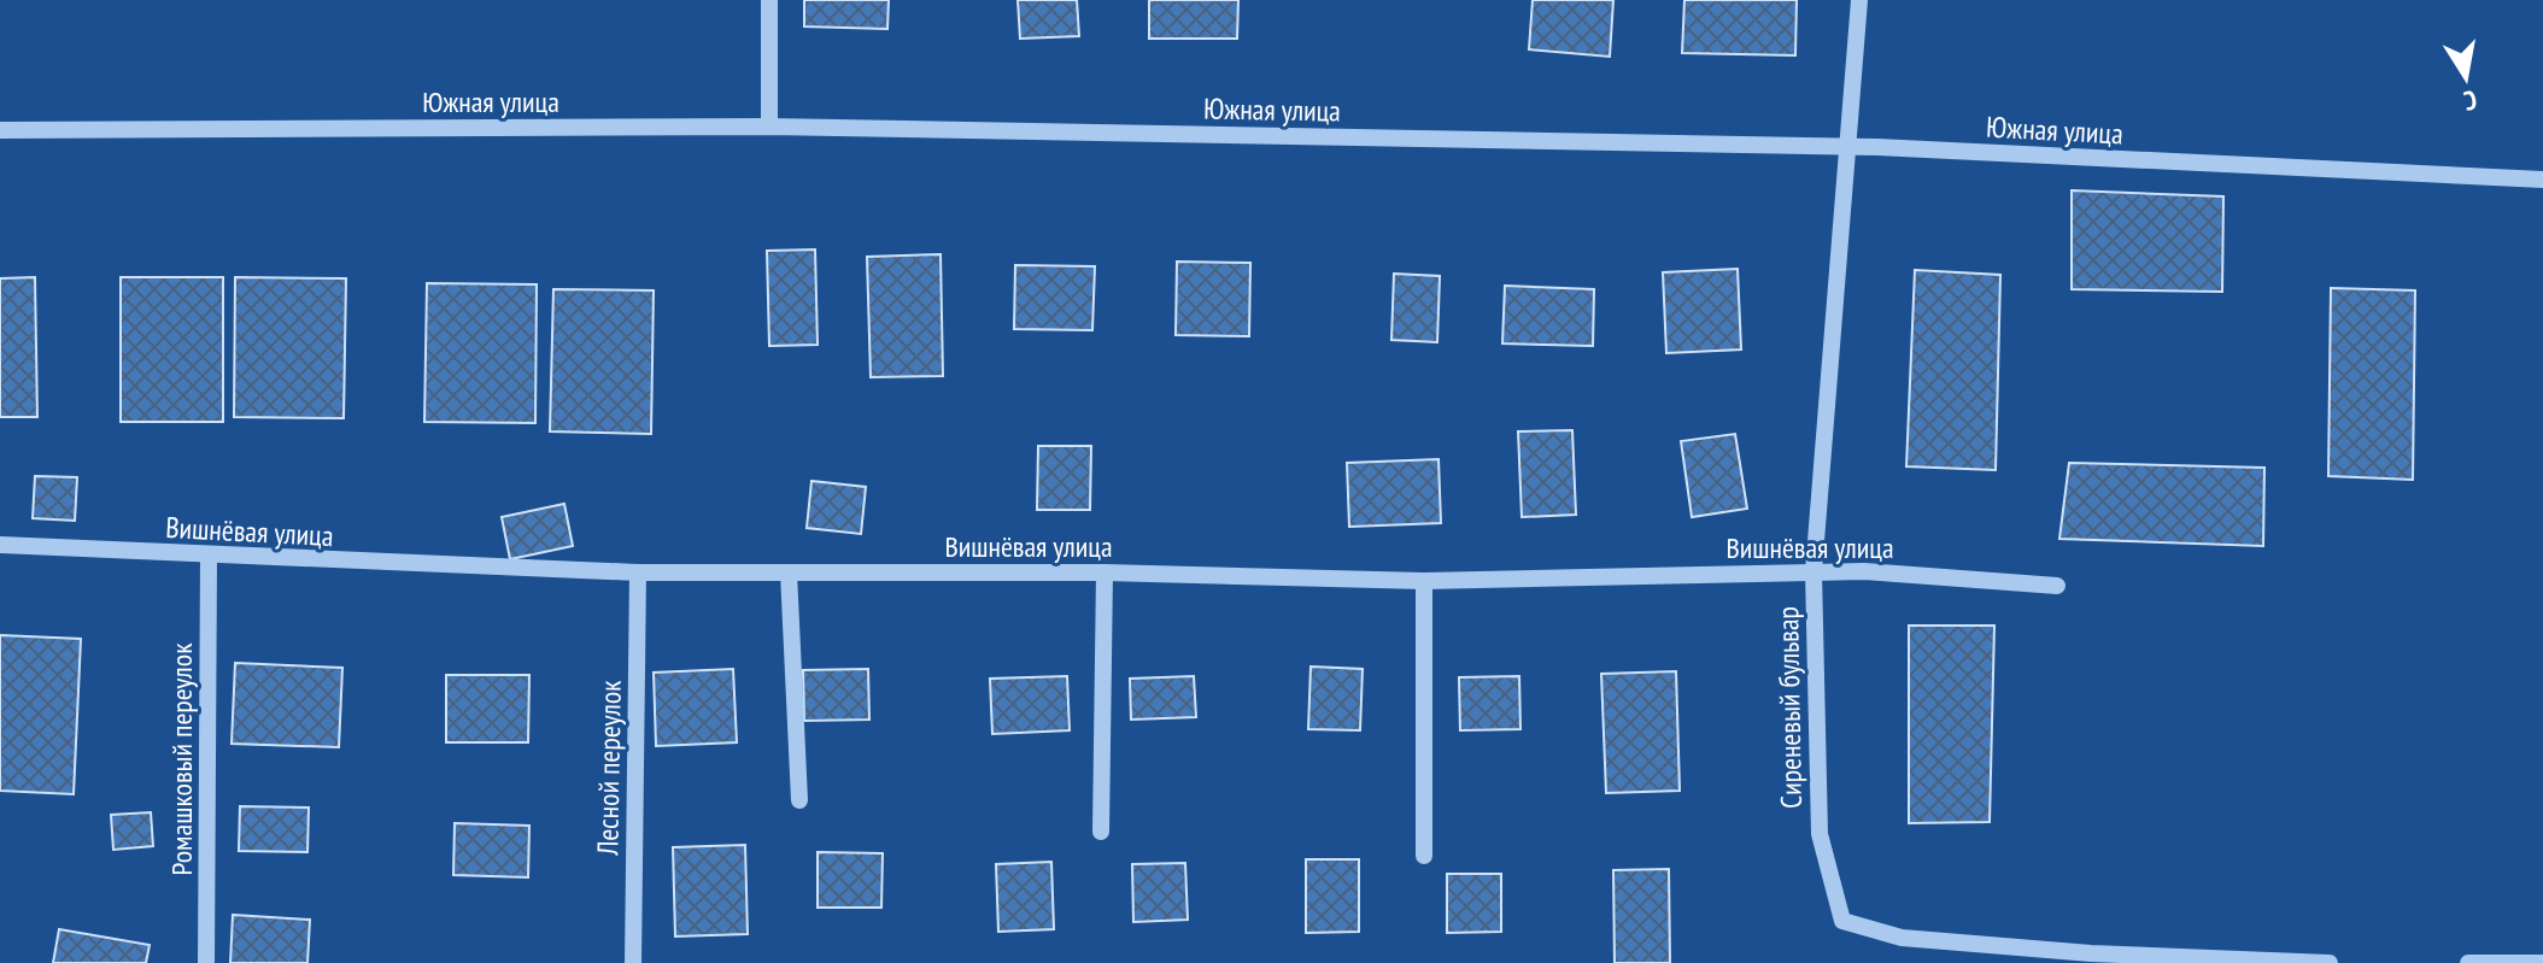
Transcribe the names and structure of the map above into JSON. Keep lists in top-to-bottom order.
{
  "streets": {
    "street": [
      "Южная улица",
      "Вишнёвая улица",
      "Сиреневый бульвар",
      "Ромашковый переулок",
      "Лесной переулок"
    ]
  },
  "crossings": [
    ["Южная улица", "Сиреневый бульвар"],
    ["Вишнёвая улица", "Сиреневый бульвар"],
    ["Вишнёвая улица", "Ромашковый переулок"],
    ["Вишнёвая улица", "Лесной переулок"]
  ],
  "north": "bottom"
}
